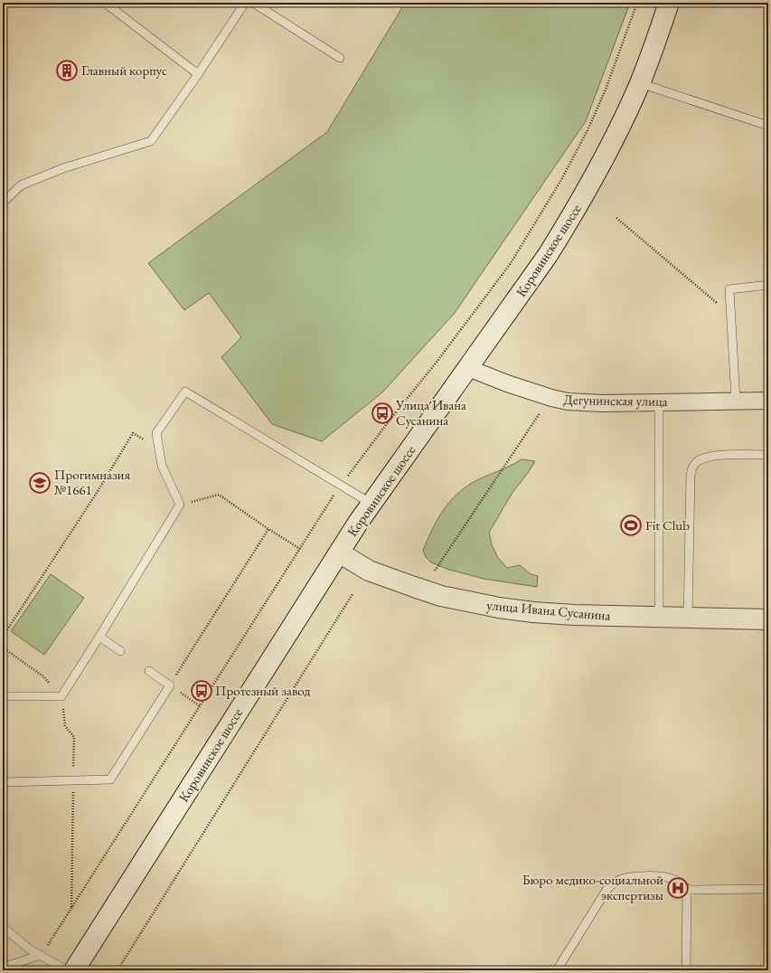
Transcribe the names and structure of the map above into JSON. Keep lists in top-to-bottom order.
{
  "streets": {
    "main road": ["Коровинское шоссе", "улица Ивана Сусанина"],
    "street": ["Дегунинская улица"]
  },
  "crossings": [
    ["Коровинское шоссе", "Дегунинская улица"],
    ["Коровинское шоссе", "улица Ивана Сусанина"]
  ],
  "places": {
    "building": ["Главный корпус"],
    "bus stop": ["Улица Ивана Сусанина", "Протезный завод"],
    "school or university": ["Прогимназия №1661"],
    "sports": ["Fit Club"],
    "hospital": ["Бюро медико-социальной экспертизы"]
  }
}
